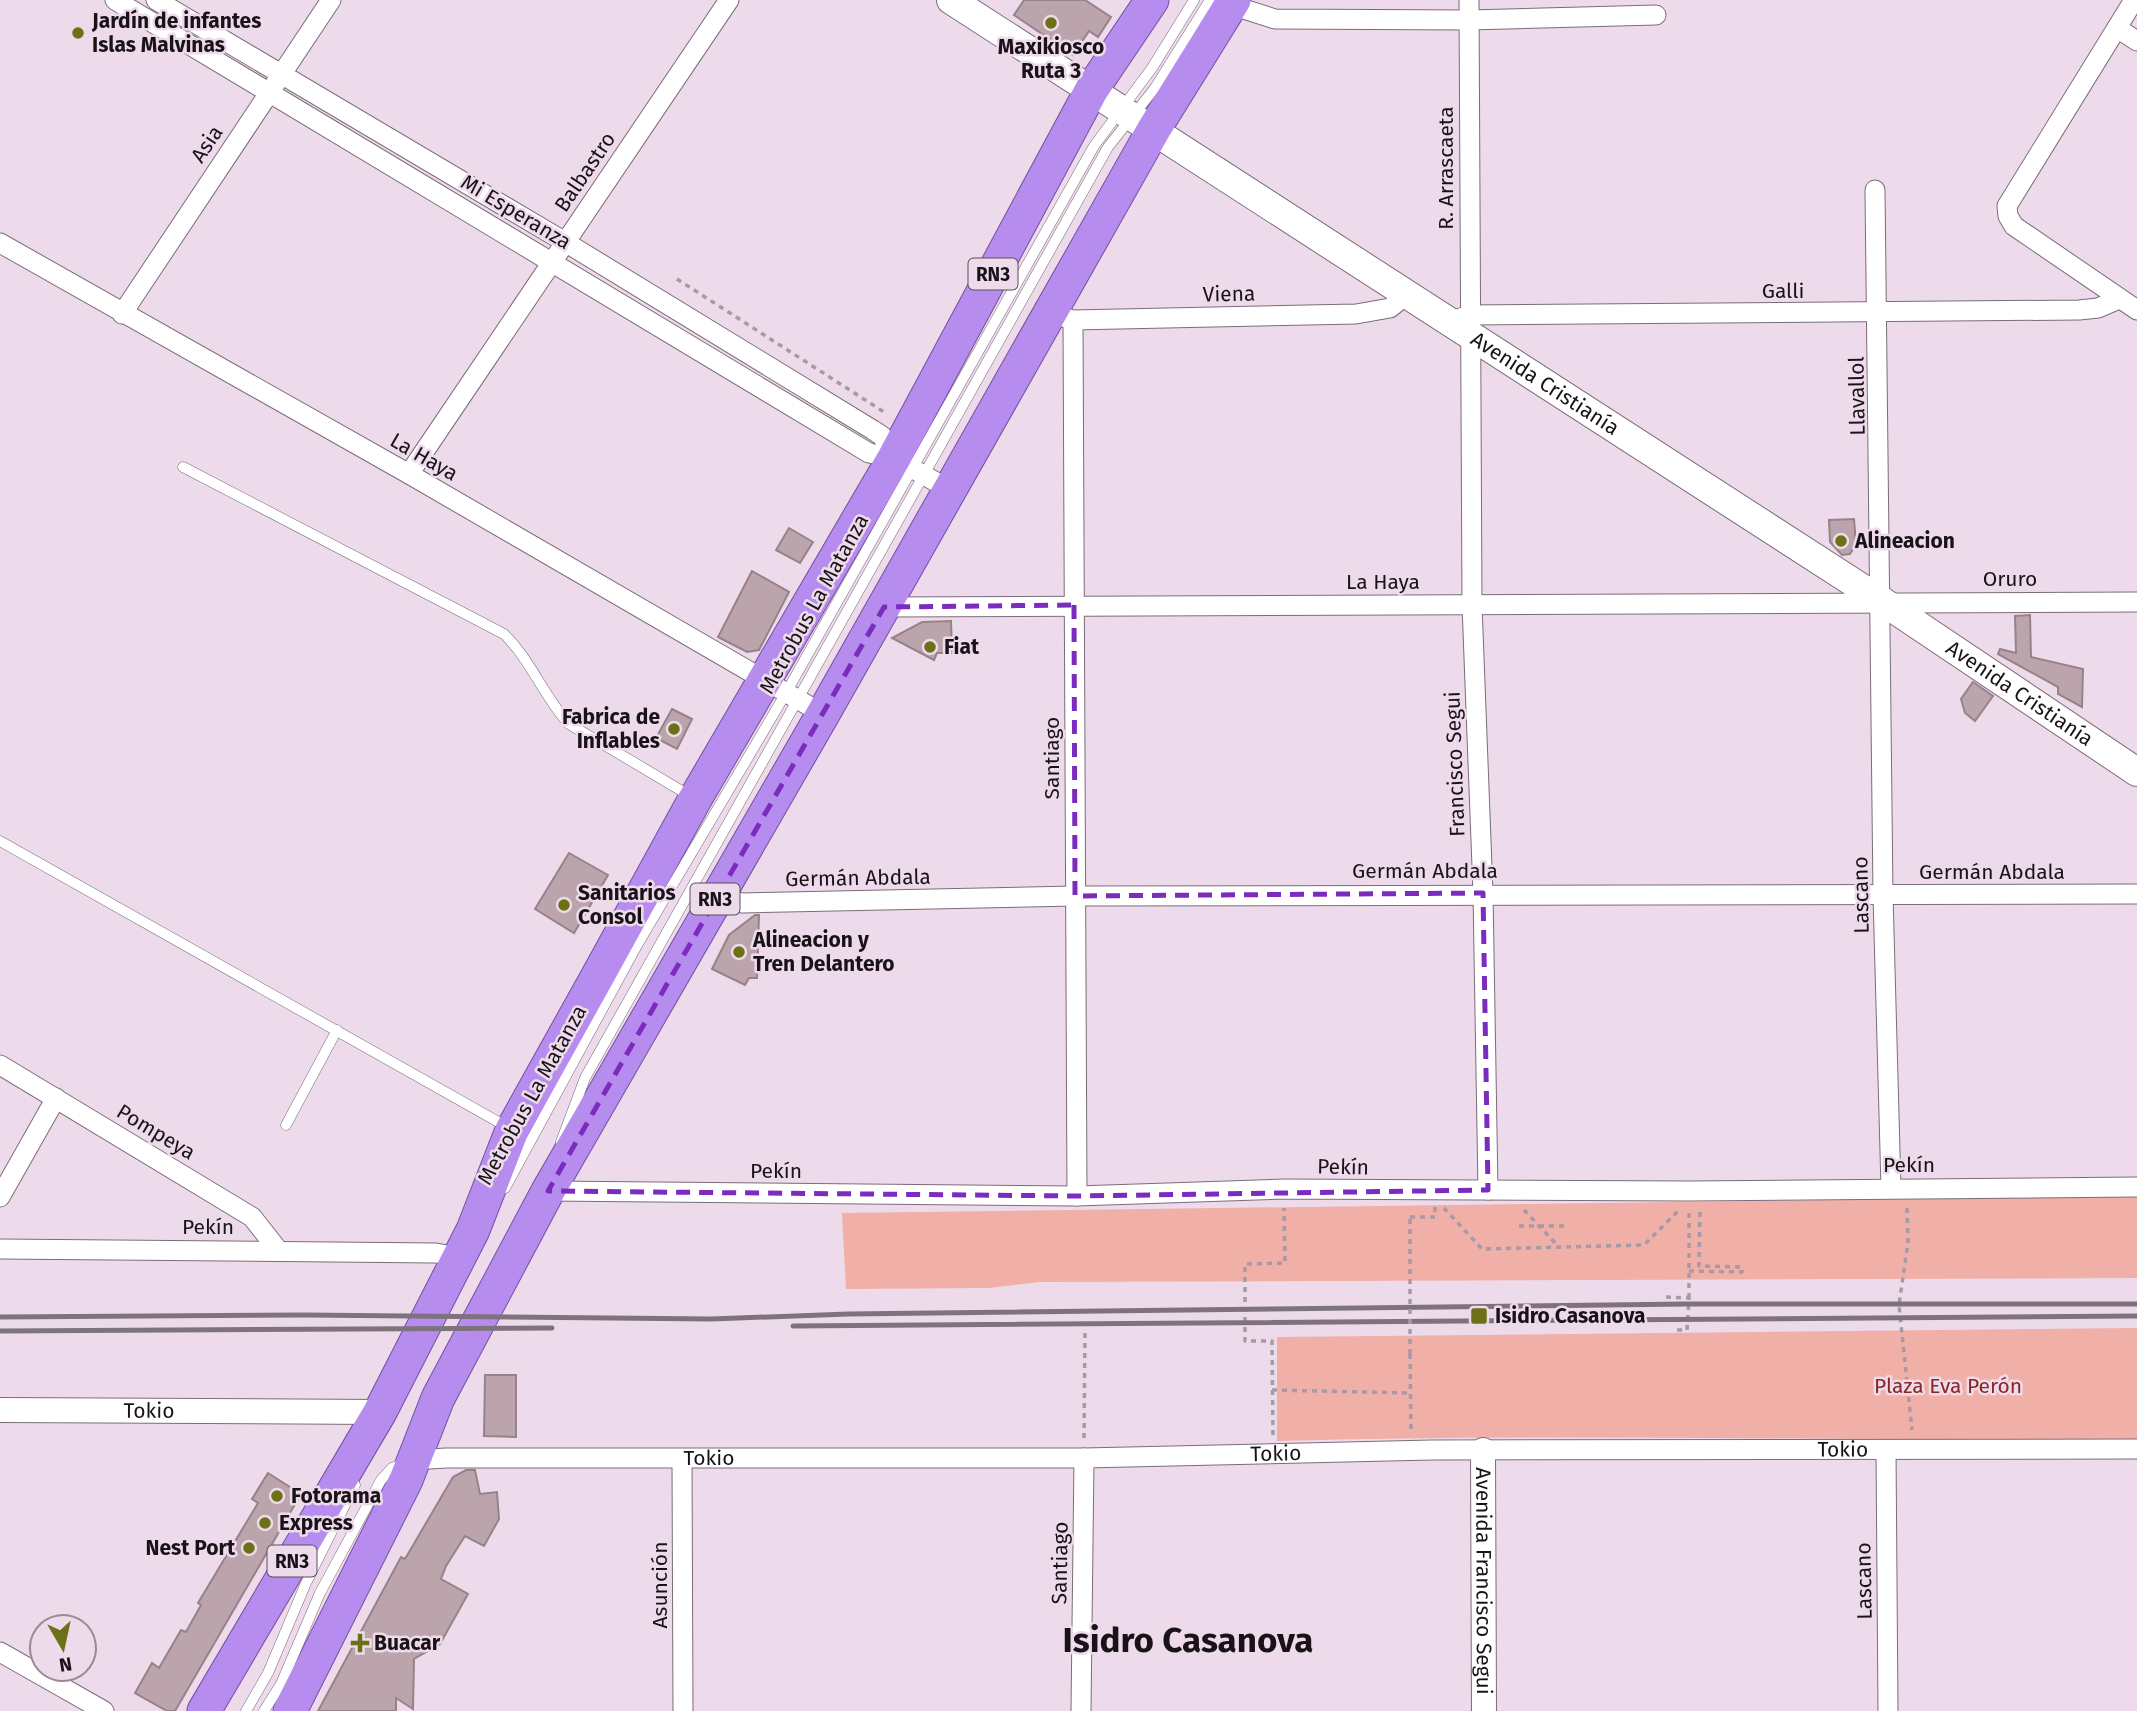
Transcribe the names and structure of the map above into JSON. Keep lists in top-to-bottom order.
{
  "streets": {
    "highway": ["RN3"],
    "main road": ["Avenida Cristianía"],
    "street": [
      "Asia",
      "R. Arrascaeta",
      "Balbastro",
      "Mi Esperanza",
      "Galli",
      "Viena",
      "Llavallol",
      "La Haya",
      "Oruro",
      "Santiago",
      "Francisco Segui",
      "Germán Abdala",
      "Lascano",
      "Pompeya",
      "Pekín",
      "Tokio",
      "Avenida Francisco Segui",
      "Asunción"
    ],
    "lane": ["Metrobus La Matanza"]
  },
  "crossings": [
    ["Asia", "Mi Esperanza"],
    ["Asia", "La Haya"],
    ["R. Arrascaeta", "Galli"],
    ["R. Arrascaeta", "Avenida Cristianía"],
    ["R. Arrascaeta", "Francisco Segui"],
    ["Balbastro", "Mi Esperanza"],
    ["Balbastro", "La Haya"],
    ["Mi Esperanza", "RN3"],
    ["RN3", "Viena"],
    ["RN3", "Avenida Cristianía"],
    ["RN3", "La Haya"],
    ["RN3", "Metrobus La Matanza"],
    ["RN3", "Santiago"],
    ["RN3", "Germán Abdala"],
    ["RN3", "Pekín"],
    ["RN3", "Tokio"],
    ["Galli", "Avenida Cristianía"],
    ["Galli", "Llavallol"],
    ["Galli", "Francisco Segui"],
    ["Viena", "Avenida Cristianía"],
    ["Viena", "Santiago"],
    ["Avenida Cristianía", "Llavallol"],
    ["Avenida Cristianía", "La Haya"],
    ["Avenida Cristianía", "Oruro"],
    ["Avenida Cristianía", "Francisco Segui"],
    ["Avenida Cristianía", "Lascano"],
    ["Llavallol", "La Haya"],
    ["Llavallol", "Oruro"],
    ["Llavallol", "Lascano"],
    ["La Haya", "Oruro"],
    ["La Haya", "Metrobus La Matanza"],
    ["La Haya", "Santiago"],
    ["La Haya", "Francisco Segui"],
    ["La Haya", "Lascano"],
    ["Oruro", "Lascano"],
    ["Metrobus La Matanza", "Pekín"],
    ["Santiago", "Germán Abdala"],
    ["Santiago", "Pekín"],
    ["Santiago", "Tokio"],
    ["Francisco Segui", "Germán Abdala"],
    ["Francisco Segui", "Pekín"],
    ["Germán Abdala", "Lascano"],
    ["Lascano", "Pekín"],
    ["Lascano", "Tokio"],
    ["Pompeya", "Pekín"],
    ["Tokio", "Avenida Francisco Segui"],
    ["Tokio", "Asunción"]
  ],
  "districts": ["Isidro Casanova"],
  "parks": ["Plaza Eva Perón"],
  "places": {
    "other": [
      "Maxikiosco Ruta 3",
      "Jardín de infantes Islas Malvinas",
      "Alineacion",
      "Fiat",
      "Fabrica de Inflables",
      "Sanitarios Consol",
      "Alineacion y Tren Delantero",
      "Fotorama",
      "Express",
      "Nest Port"
    ],
    "transit": ["Isidro Casanova"],
    "health": ["Buacar"]
  },
  "north": "bottom"
}
